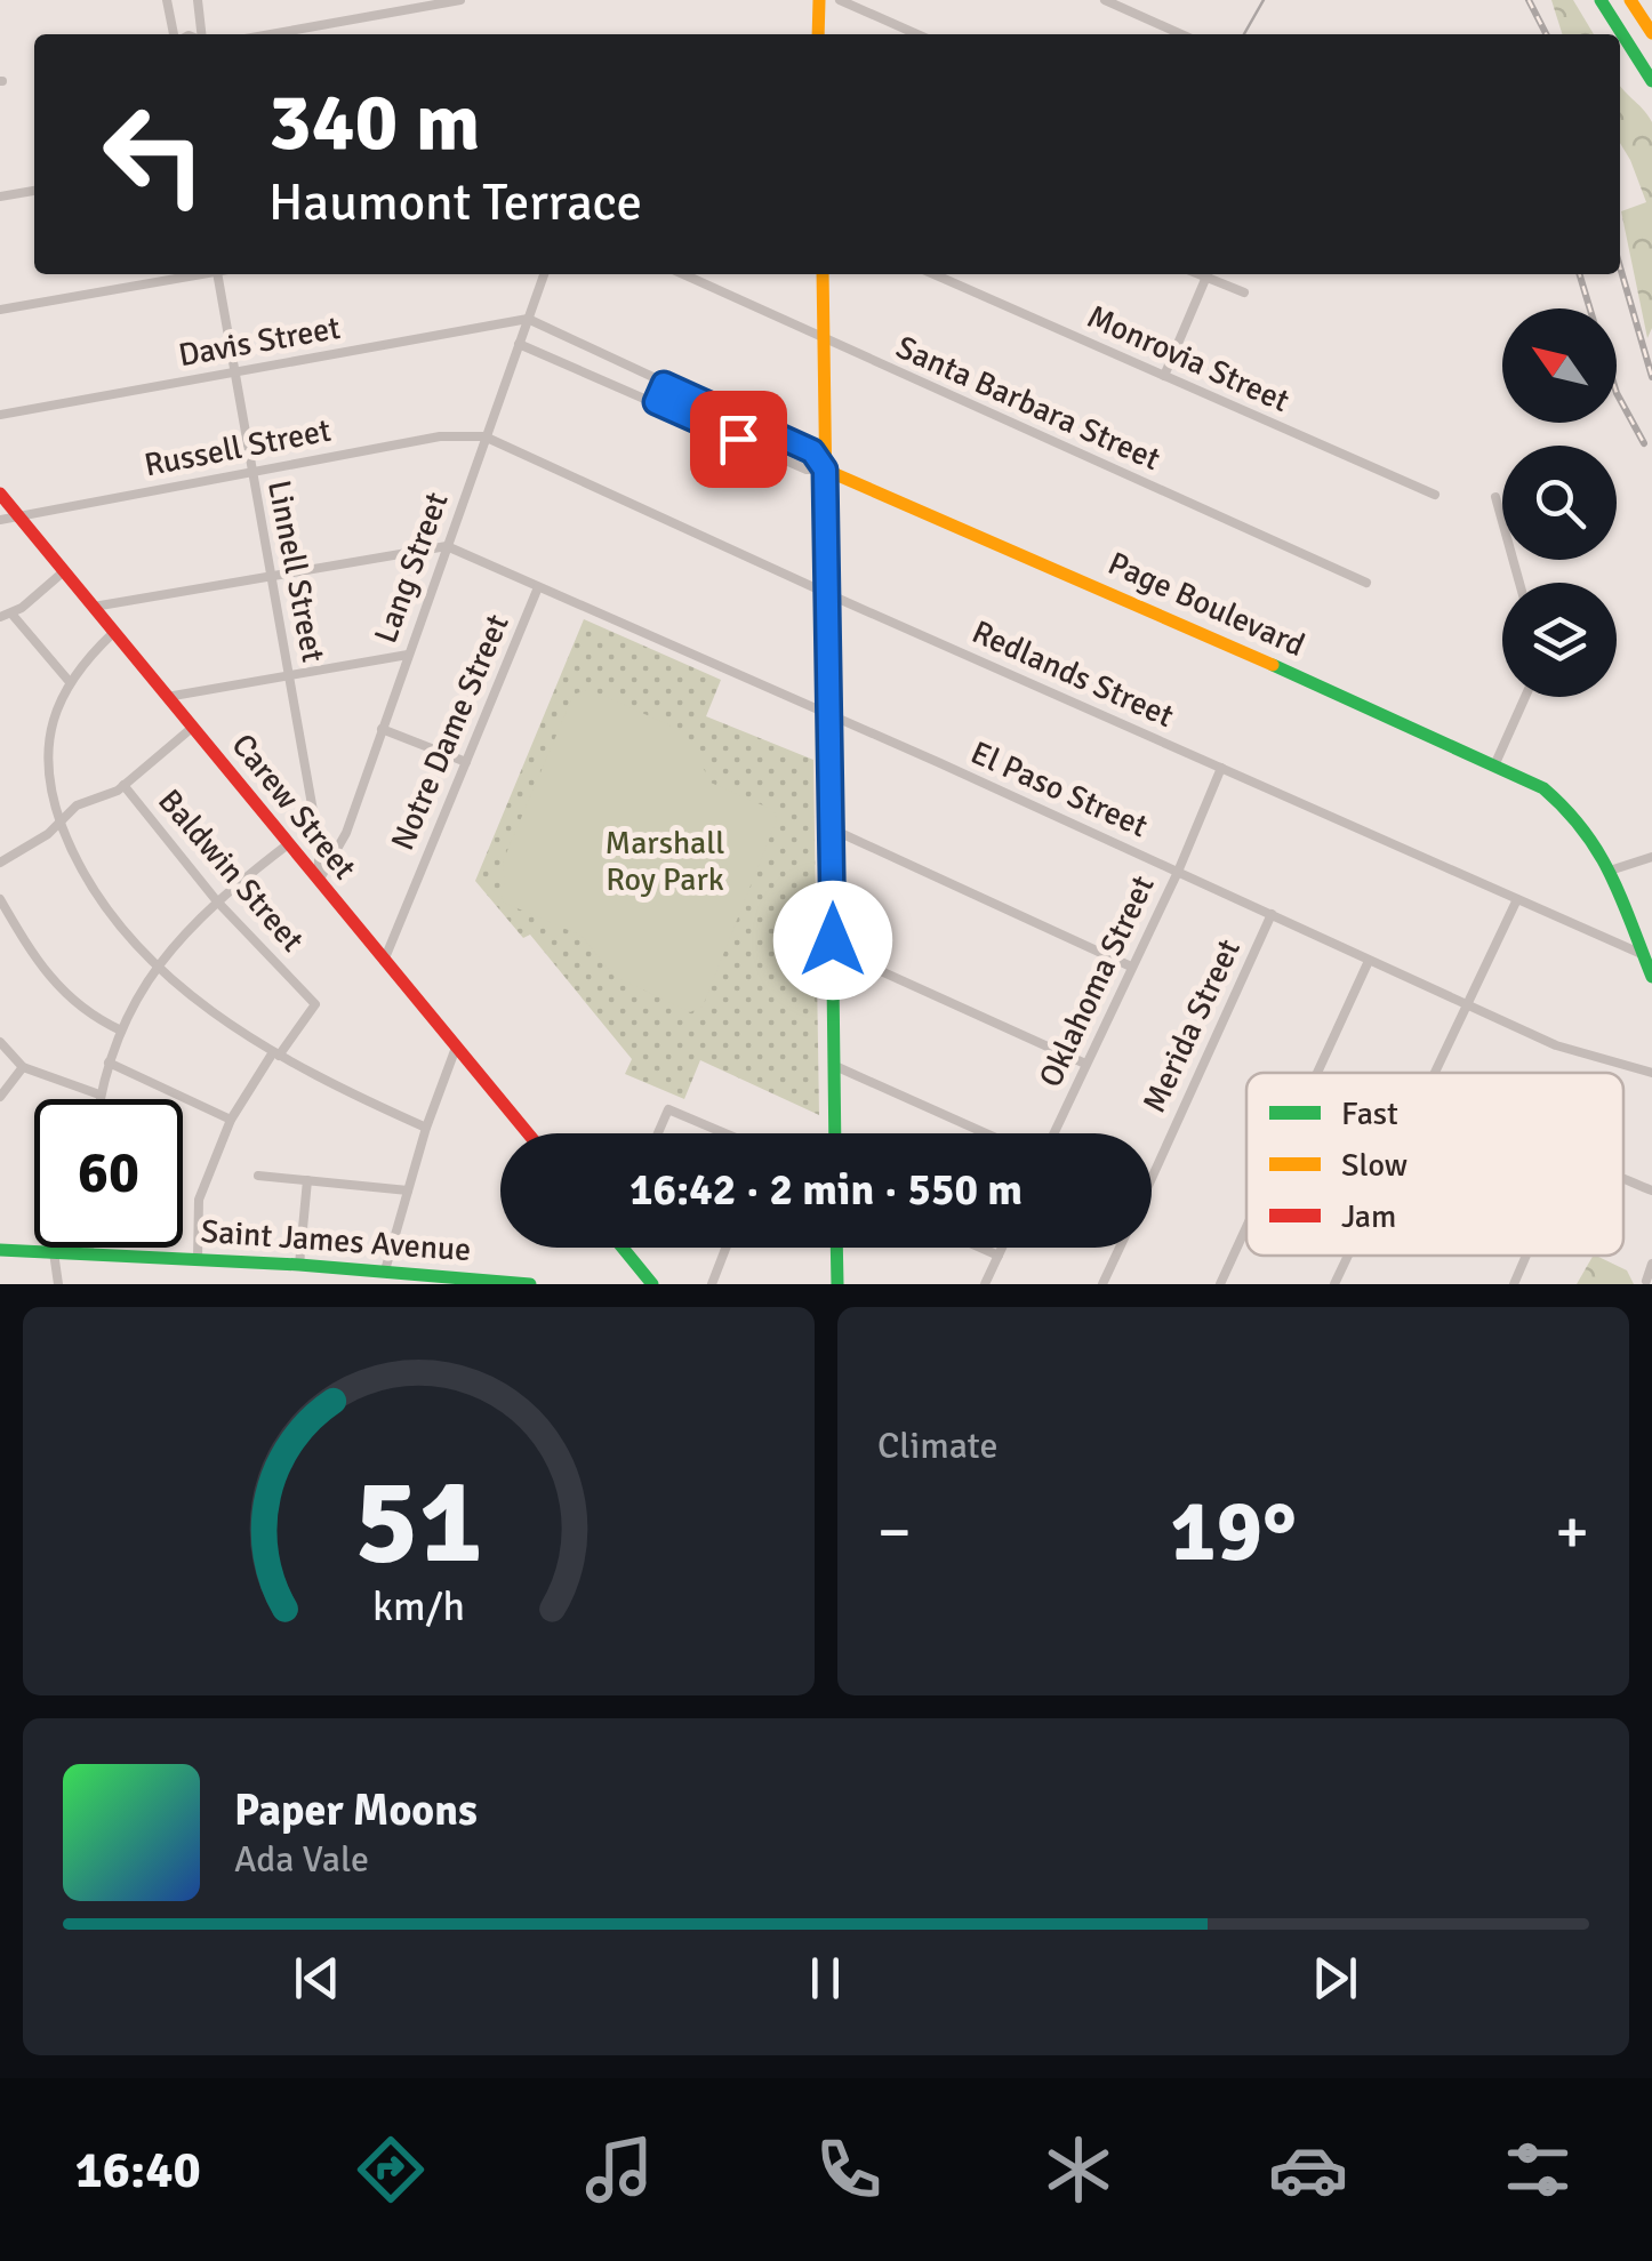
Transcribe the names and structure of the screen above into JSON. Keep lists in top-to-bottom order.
{
  "streets": {
    "main road": ["Page Boulevard", "Carew Street", "Saint James Avenue"],
    "street": [
      "Davis Street",
      "Monrovia Street",
      "Santa Barbara Street",
      "Russell Street",
      "Lang Street",
      "Linnell Street",
      "Redlands Street",
      "Notre Dame Street",
      "El Paso Street",
      "Baldwin Street",
      "Oklahoma Street",
      "Merida Street"
    ]
  },
  "crossings": [
    ["Davis Street", "Lang Street"],
    ["Davis Street", "Linnell Street"],
    ["Russell Street", "Lang Street"],
    ["Russell Street", "Linnell Street"],
    ["Russell Street", "Redlands Street"],
    ["Russell Street", "Carew Street"],
    ["Lang Street", "Linnell Street"],
    ["Lang Street", "Redlands Street"],
    ["Lang Street", "El Paso Street"],
    ["Lang Street", "Carew Street"],
    ["Linnell Street", "Carew Street"],
    ["Page Boulevard", "Redlands Street"],
    ["Redlands Street", "Oklahoma Street"],
    ["Notre Dame Street", "El Paso Street"],
    ["Notre Dame Street", "Carew Street"],
    ["El Paso Street", "Oklahoma Street"],
    ["El Paso Street", "Merida Street"]
  ],
  "parks": ["Marshall Roy Park"],
  "legend": ["Fast", "Slow", "Jam"],
  "north": "top left",
  "page": {
    "turn": ["340 m", "Haumont Terrace"],
    "limit": "60",
    "trip": "16:42 · 2 min · 550 m",
    "tile": "Climate",
    "heat": ["−", "19°", "+"],
    "song": ["Paper Moons", "Ada Vale"],
    "tabs": "16:40",
    "gauge": ["51", "km/h"]
  }
}
